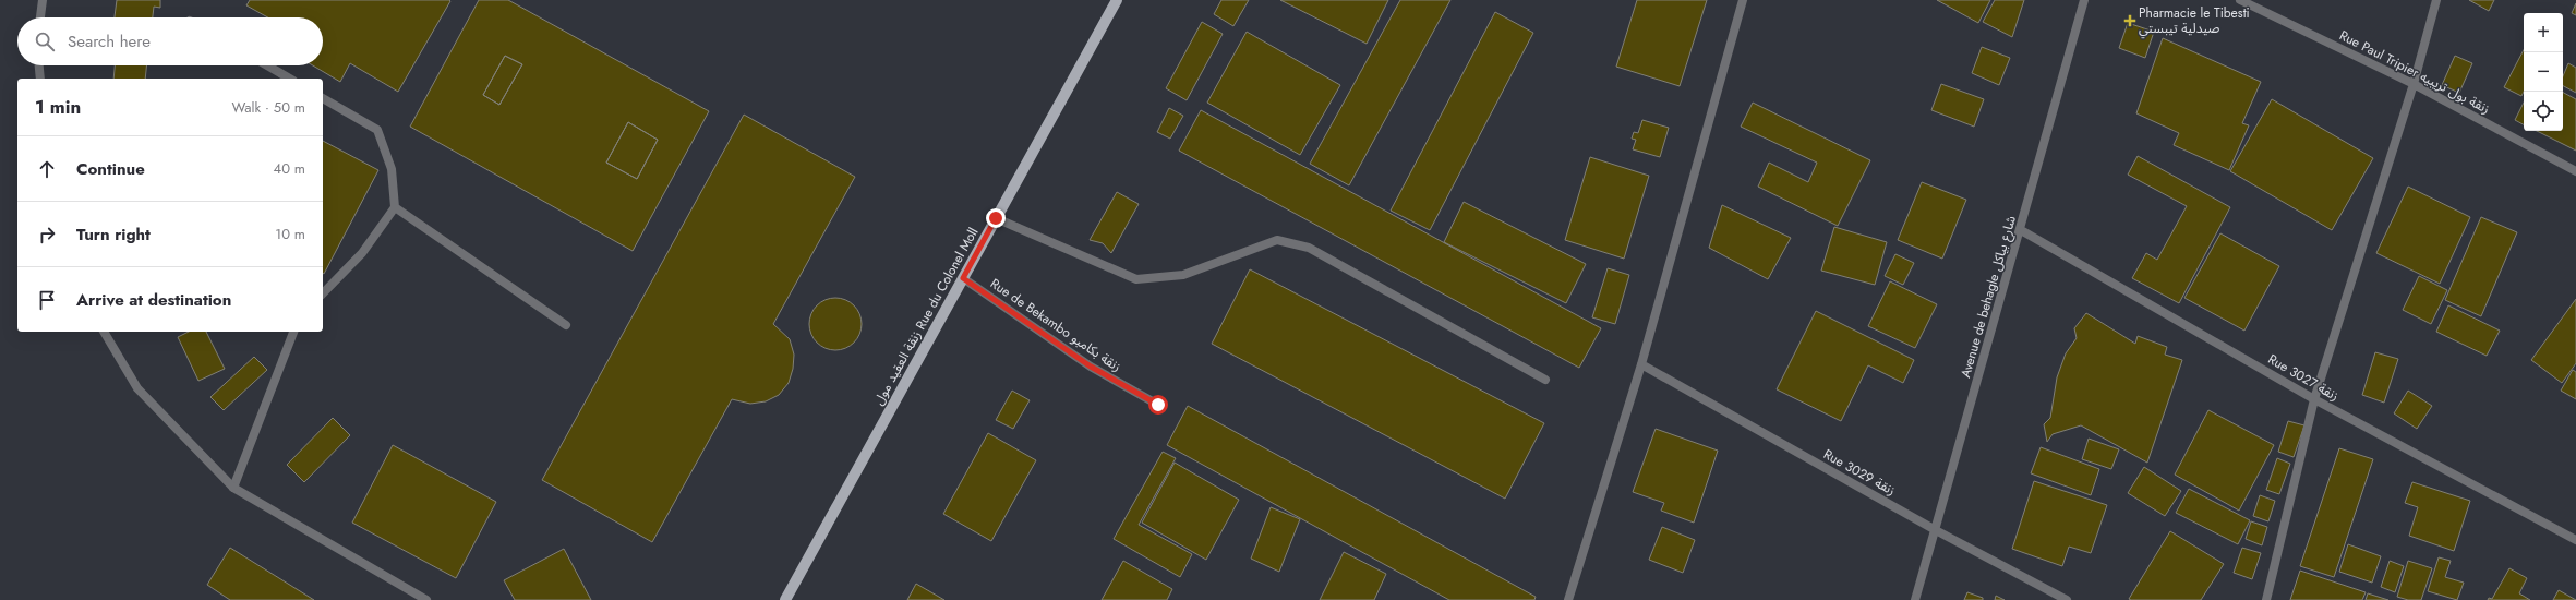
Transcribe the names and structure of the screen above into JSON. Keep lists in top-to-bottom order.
{
  "streets": {
    "main road": ["زنقة العقيد مول Rue du Colonel Moll"],
    "street": [
      "Rue Paul Tripier زنقة بول تريبيه",
      "Avenue de behagle شارع بياكل",
      "Rue de Bekambo زنقة بكامبو",
      "Rue 3027 زنقة",
      "Rue 3029 زنقة"
    ]
  },
  "crossings": [
    ["Avenue de behagle شارع بياكل", "Rue 3027 زنقة"],
    ["Avenue de behagle شارع بياكل", "Rue 3029 زنقة"],
    ["زنقة العقيد مول Rue du Colonel Moll", "Rue de Bekambo زنقة بكامبو"]
  ],
  "places": {
    "health": ["Pharmacie le Tibesti صيدلية تيبستي"]
  },
  "page": {
    "map_buttons": ["+", "−"],
    "search": "Search here",
    "heading": ["1 min", "Walk · 50 m"],
    "list": [
      ["Continue", "40 m"],
      ["Turn right", "10 m"],
      "Arrive at destination"
    ]
  }
}
